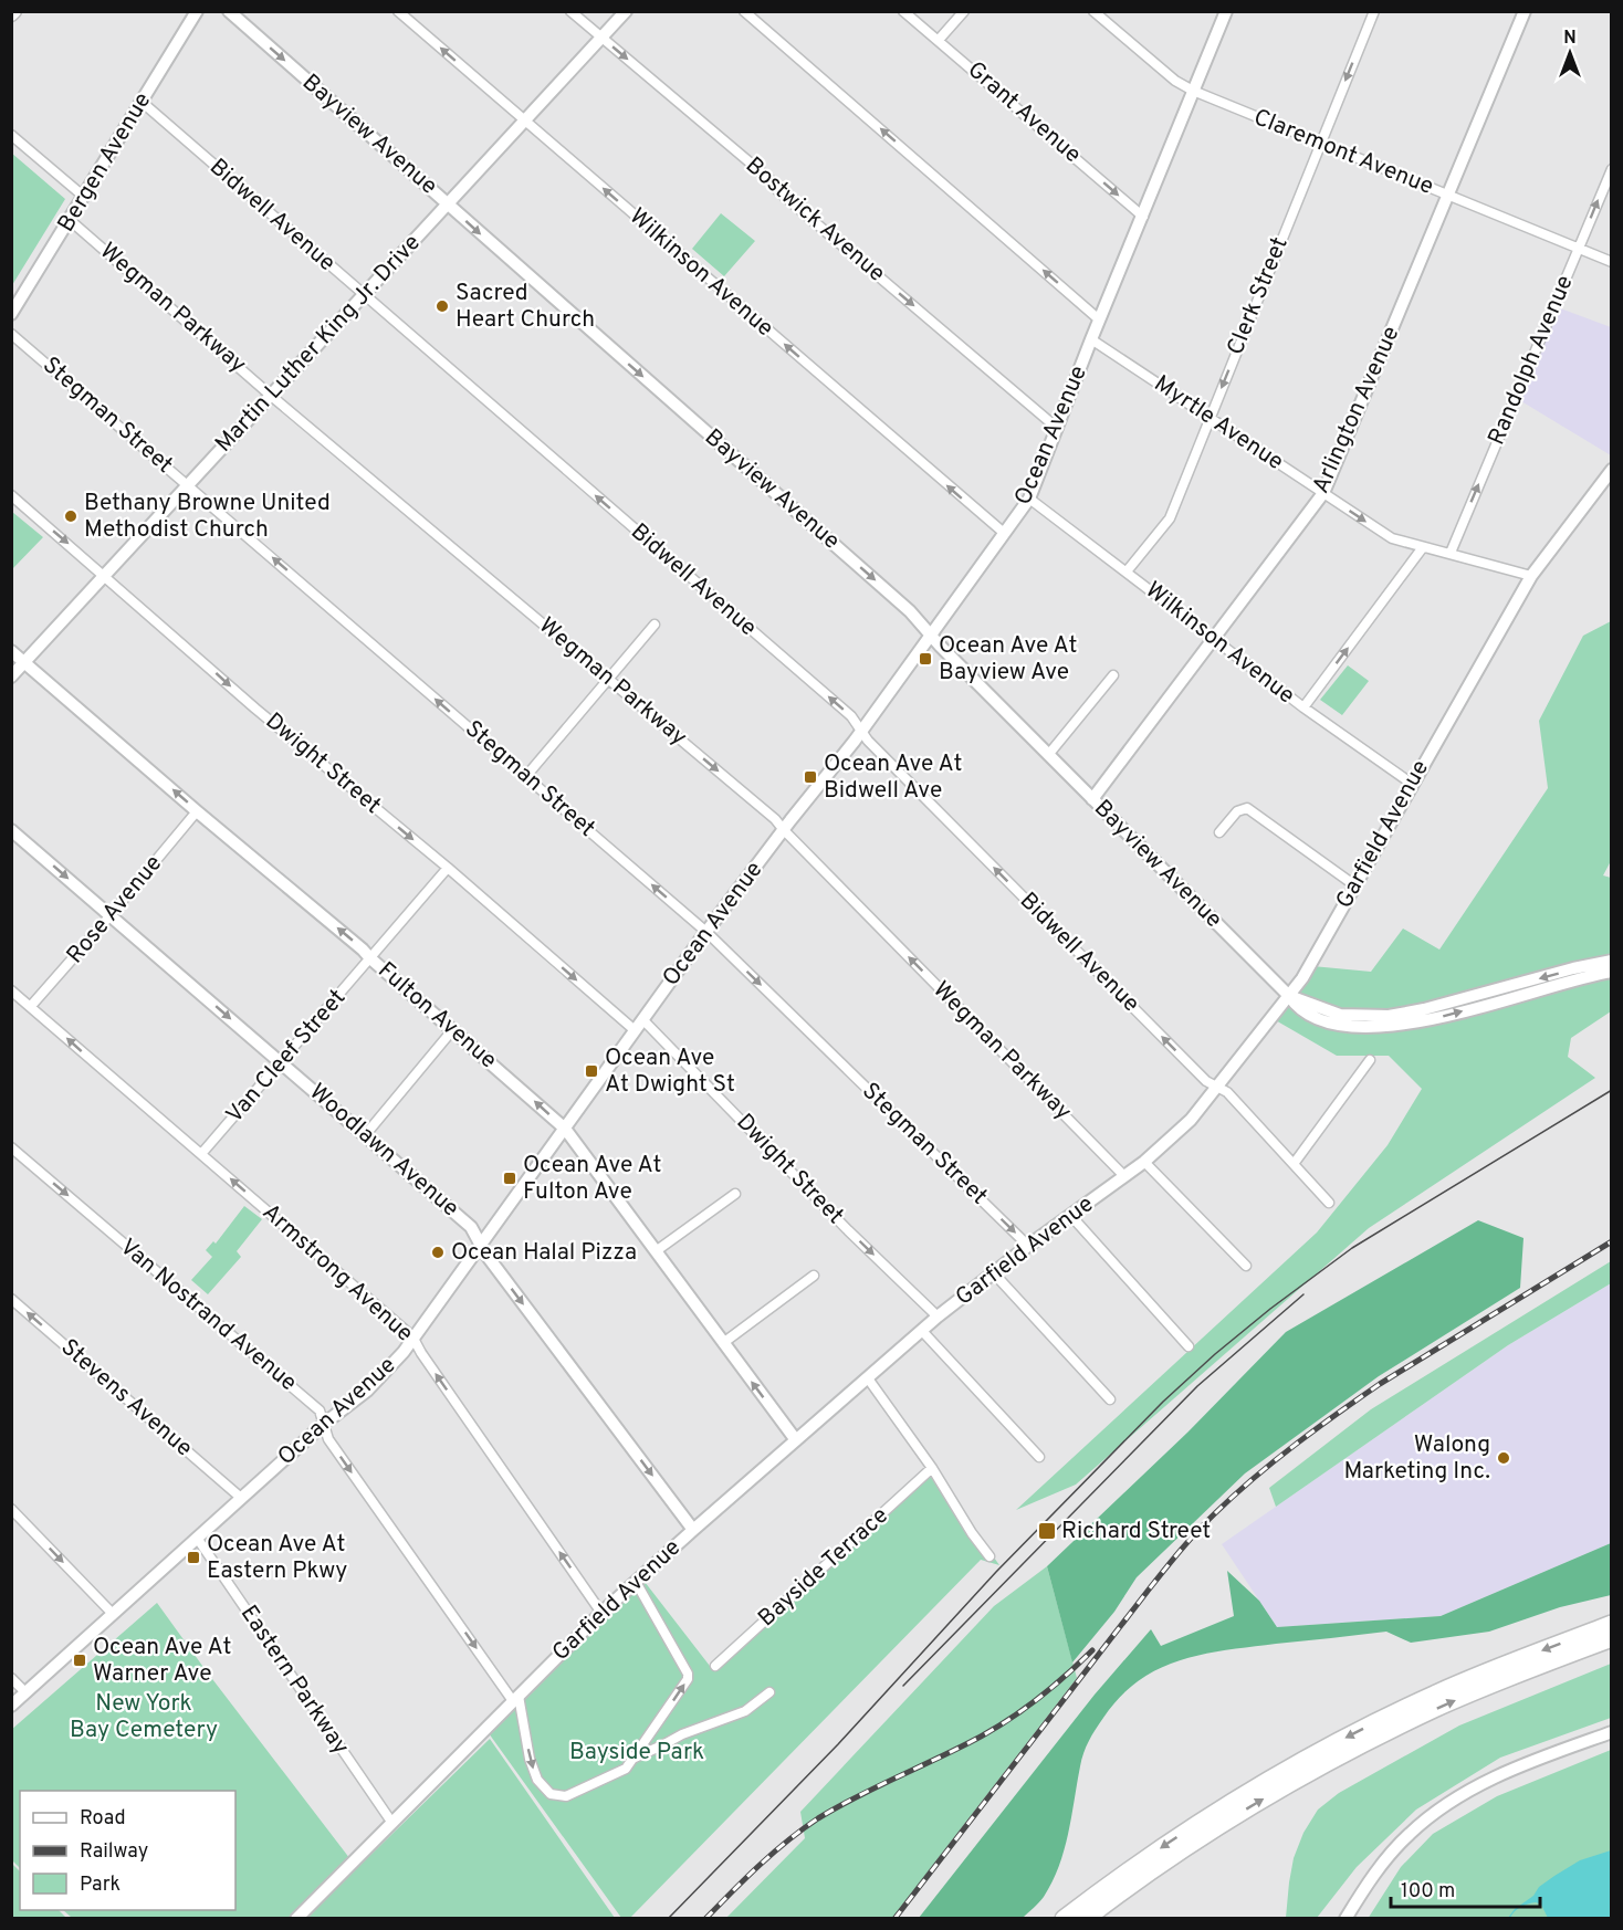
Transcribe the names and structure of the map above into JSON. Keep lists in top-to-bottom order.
{
  "streets": {
    "street": [
      "Grant Avenue",
      "Bayview Avenue",
      "Claremont Avenue",
      "Bergen Avenue",
      "Bidwell Avenue",
      "Bostwick Avenue",
      "Wilkinson Avenue",
      "Clerk Street",
      "Wegman Parkway",
      "Martin Luther King Jr. Drive",
      "Randolph Avenue",
      "Arlington Avenue",
      "Stegman Street",
      "Myrtle Avenue",
      "Ocean Avenue",
      "Dwight Street",
      "Garfield Avenue",
      "Rose Avenue",
      "Fulton Avenue",
      "Van Cleef Street",
      "Woodlawn Avenue",
      "Armstrong Avenue",
      "Van Nostrand Avenue",
      "Stevens Avenue",
      "Bayside Terrace",
      "Eastern Parkway"
    ]
  },
  "crossings": [
    ["Grant Avenue", "Ocean Avenue"],
    ["Bayview Avenue", "Martin Luther King Jr. Drive"],
    ["Bayview Avenue", "Arlington Avenue"],
    ["Bayview Avenue", "Ocean Avenue"],
    ["Bayview Avenue", "Garfield Avenue"],
    ["Claremont Avenue", "Clerk Street"],
    ["Claremont Avenue", "Randolph Avenue"],
    ["Claremont Avenue", "Arlington Avenue"],
    ["Claremont Avenue", "Ocean Avenue"],
    ["Bergen Avenue", "Bidwell Avenue"],
    ["Bergen Avenue", "Wegman Parkway"],
    ["Bidwell Avenue", "Martin Luther King Jr. Drive"],
    ["Bidwell Avenue", "Ocean Avenue"],
    ["Bidwell Avenue", "Garfield Avenue"],
    ["Bostwick Avenue", "Martin Luther King Jr. Drive"],
    ["Bostwick Avenue", "Ocean Avenue"],
    ["Wilkinson Avenue", "Clerk Street"],
    ["Wilkinson Avenue", "Martin Luther King Jr. Drive"],
    ["Wilkinson Avenue", "Arlington Avenue"],
    ["Wilkinson Avenue", "Ocean Avenue"],
    ["Wilkinson Avenue", "Garfield Avenue"],
    ["Clerk Street", "Myrtle Avenue"],
    ["Wegman Parkway", "Martin Luther King Jr. Drive"],
    ["Wegman Parkway", "Ocean Avenue"],
    ["Wegman Parkway", "Garfield Avenue"],
    ["Martin Luther King Jr. Drive", "Stegman Street"],
    ["Martin Luther King Jr. Drive", "Dwight Street"],
    ["Martin Luther King Jr. Drive", "Fulton Avenue"],
    ["Randolph Avenue", "Myrtle Avenue"],
    ["Arlington Avenue", "Myrtle Avenue"],
    ["Stegman Street", "Ocean Avenue"],
    ["Stegman Street", "Garfield Avenue"],
    ["Myrtle Avenue", "Ocean Avenue"],
    ["Myrtle Avenue", "Garfield Avenue"],
    ["Ocean Avenue", "Dwight Street"],
    ["Ocean Avenue", "Fulton Avenue"],
    ["Ocean Avenue", "Woodlawn Avenue"],
    ["Ocean Avenue", "Armstrong Avenue"],
    ["Ocean Avenue", "Van Nostrand Avenue"],
    ["Ocean Avenue", "Stevens Avenue"],
    ["Ocean Avenue", "Eastern Parkway"],
    ["Dwight Street", "Garfield Avenue"],
    ["Dwight Street", "Van Cleef Street"],
    ["Garfield Avenue", "Fulton Avenue"],
    ["Garfield Avenue", "Woodlawn Avenue"],
    ["Garfield Avenue", "Armstrong Avenue"],
    ["Garfield Avenue", "Van Nostrand Avenue"],
    ["Garfield Avenue", "Eastern Parkway"],
    ["Rose Avenue", "Fulton Avenue"],
    ["Rose Avenue", "Woodlawn Avenue"],
    ["Rose Avenue", "Armstrong Avenue"],
    ["Fulton Avenue", "Van Cleef Street"],
    ["Van Cleef Street", "Woodlawn Avenue"],
    ["Van Cleef Street", "Armstrong Avenue"]
  ],
  "one_way": [
    "Grant Avenue",
    "Bidwell Avenue",
    "Bostwick Avenue",
    "Wilkinson Avenue",
    "Clerk Street",
    "Randolph Avenue",
    "Dwight Street",
    "Fulton Avenue",
    "Woodlawn Avenue",
    "Armstrong Avenue",
    "Van Nostrand Avenue",
    "Stevens Avenue"
  ],
  "parks": ["New York Bay Cemetery", "Bayside Park"],
  "places": {
    "other": [
      "Sacred Heart Church",
      "Bethany Browne United Methodist Church",
      "Ocean Halal Pizza",
      "Walong Marketing Inc."
    ],
    "transit": [
      "Ocean Ave At Bayview Ave",
      "Ocean Ave At Bidwell Ave",
      "Ocean Ave At Dwight St",
      "Ocean Ave At Fulton Ave",
      "Richard Street",
      "Ocean Ave At Eastern Pkwy",
      "Ocean Ave At Warner Ave"
    ]
  },
  "legend": ["Road", "Railway", "Park"],
  "scale_bar": "100 m",
  "north": "top"
}
